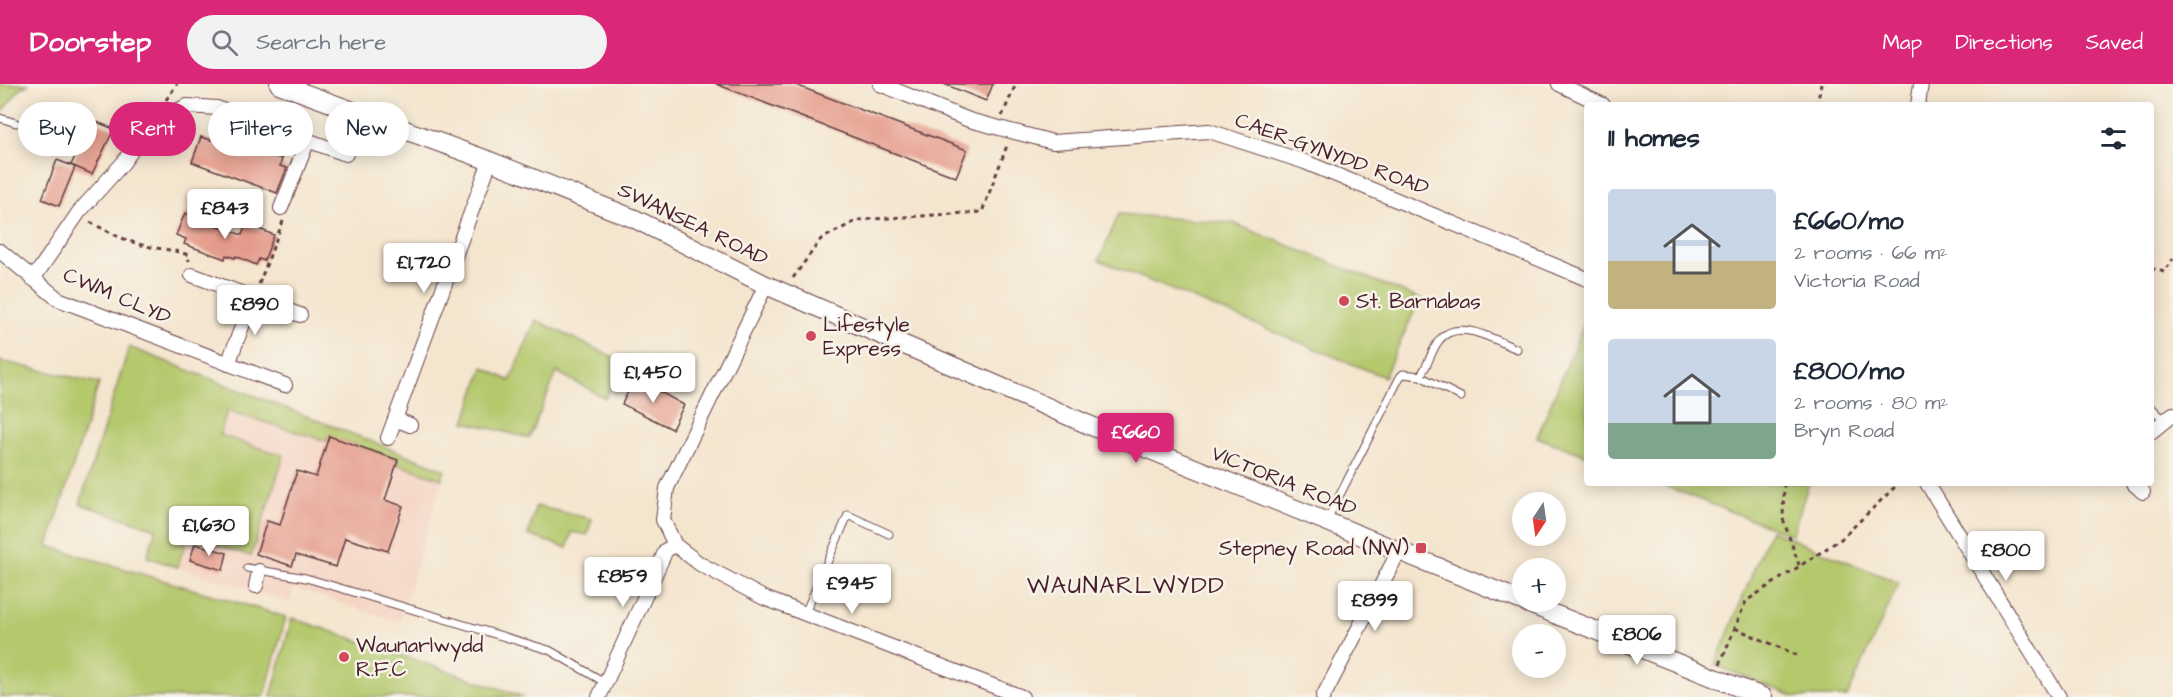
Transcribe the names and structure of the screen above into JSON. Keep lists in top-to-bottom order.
{
  "streets": {
    "main road": ["SWANSEA ROAD", "VICTORIA ROAD"],
    "street": ["CAER-GYNYDD ROAD", "CWM CLYD"]
  },
  "crossings": [
    ["SWANSEA ROAD", "VICTORIA ROAD"]
  ],
  "districts": ["WAUNARLWYDD"],
  "places": {
    "other": ["St. Barnabas", "Lifestyle Express", "Waunarlwydd R.F.C"],
    "transit": ["Stepney Road (NW)"]
  },
  "north": "bottom",
  "page": {
    "header": "Doorstep",
    "search": "Search here",
    "nav": ["Map", "Directions", "Saved"],
    "chip": [
      "Buy",
      "Rent",
      "Filters",
      "New"
    ],
    "heading": "11 homes",
    "list": [
      {
        "name": "£660/mo",
        "note": "2 rooms · 66 m² · Victoria Road"
      },
      {
        "name": "£800/mo",
        "note": "2 rooms · 80 m² · Bryn Road"
      }
    ],
    "price": [
      "£843",
      "£1,720",
      "£890",
      "£1,450",
      "£660",
      "£1,630",
      "£800",
      "£859",
      "£945",
      "£899",
      "£806"
    ],
    "map_buttons": ["+", "−"]
  }
}
